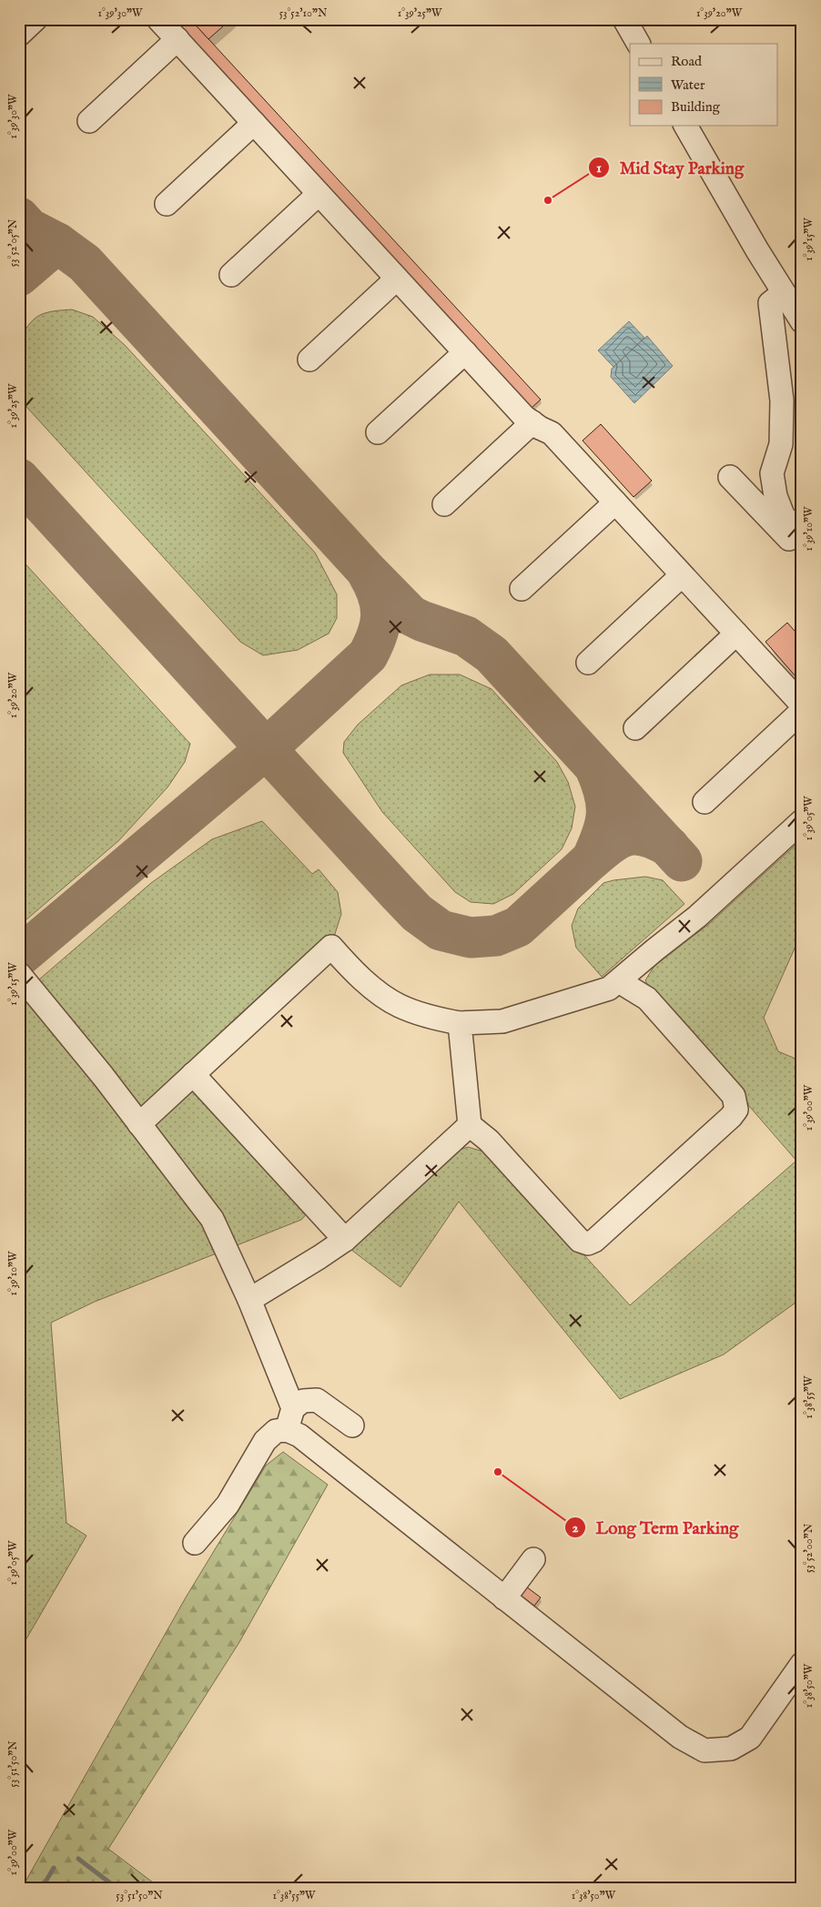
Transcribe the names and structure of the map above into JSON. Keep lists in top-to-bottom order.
{
  "places": ["Mid Stay Parking", "Long Term Parking"],
  "legend": ["Road", "Water", "Building"],
  "coordinates": [
    "1°39'30\"W",
    "53°52'10\"N",
    "1°39'25\"W",
    "1°39'20\"W",
    "1°39'15\"W",
    "53°52'05\"N",
    "1°39'10\"W",
    "1°39'05\"W",
    "1°39'00\"W",
    "1°38'55\"W",
    "53°52'00\"N",
    "1°38'50\"W",
    "53°51'50\"N"
  ]
}
